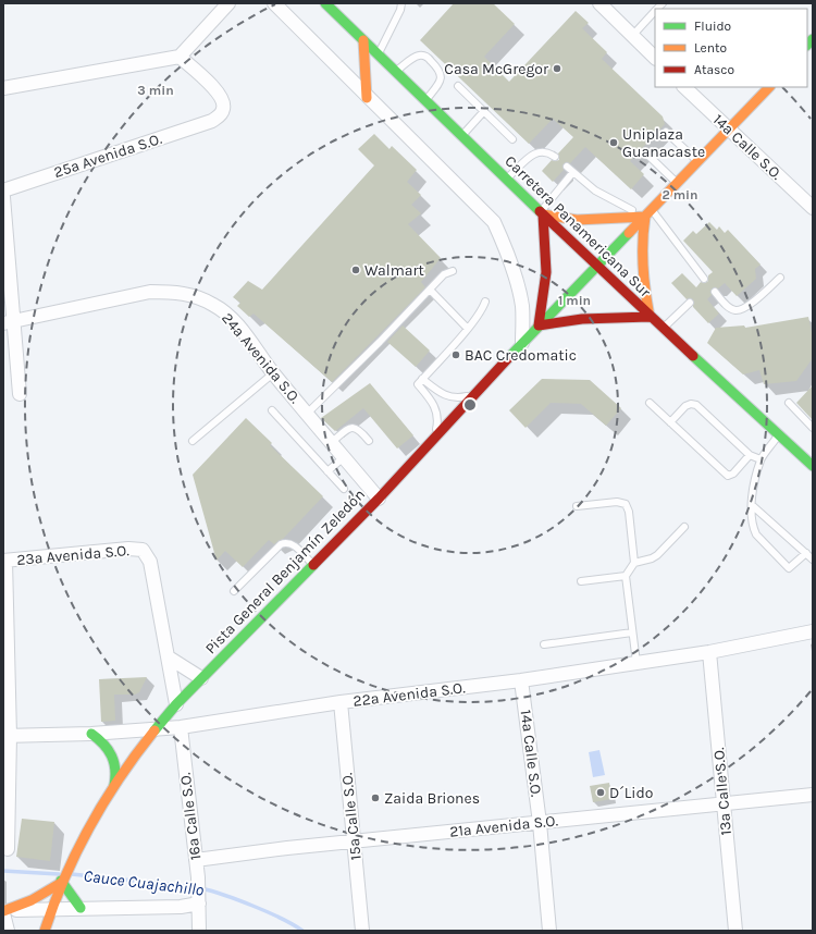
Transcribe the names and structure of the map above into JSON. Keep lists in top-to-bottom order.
{
  "streets": {
    "main road": ["Carretera Panamericana Sur", "Pista General Benjamín Zeledón"],
    "street": [
      "14a Calle S.O.",
      "25a Avenida S.O.",
      "24a Avenida S.O.",
      "23a Avenida S.O.",
      "22a Avenida S.O.",
      "13a Calle S.O.",
      "16a Calle S.O.",
      "15a Calle S.O.",
      "21a Avenida S.O."
    ]
  },
  "crossings": [
    ["14a Calle S.O.", "Pista General Benjamín Zeledón"],
    ["14a Calle S.O.", "22a Avenida S.O."],
    ["14a Calle S.O.", "21a Avenida S.O."],
    ["Carretera Panamericana Sur", "Pista General Benjamín Zeledón"],
    ["24a Avenida S.O.", "Pista General Benjamín Zeledón"],
    ["Pista General Benjamín Zeledón", "22a Avenida S.O."],
    ["22a Avenida S.O.", "13a Calle S.O."],
    ["22a Avenida S.O.", "16a Calle S.O."],
    ["22a Avenida S.O.", "15a Calle S.O."],
    ["13a Calle S.O.", "21a Avenida S.O."],
    ["16a Calle S.O.", "21a Avenida S.O."],
    ["15a Calle S.O.", "21a Avenida S.O."]
  ],
  "water": ["Cauce Cuajachillo"],
  "places": [
    "Casa McGregor",
    "Uniplaza Guanacaste",
    "Walmart",
    "BAC Credomatic",
    "D´Lido",
    "Zaida Briones"
  ],
  "legend": ["Fluido", "Lento", "Atasco"],
  "rings": ["3 min", "2 min", "1 min"]
}
